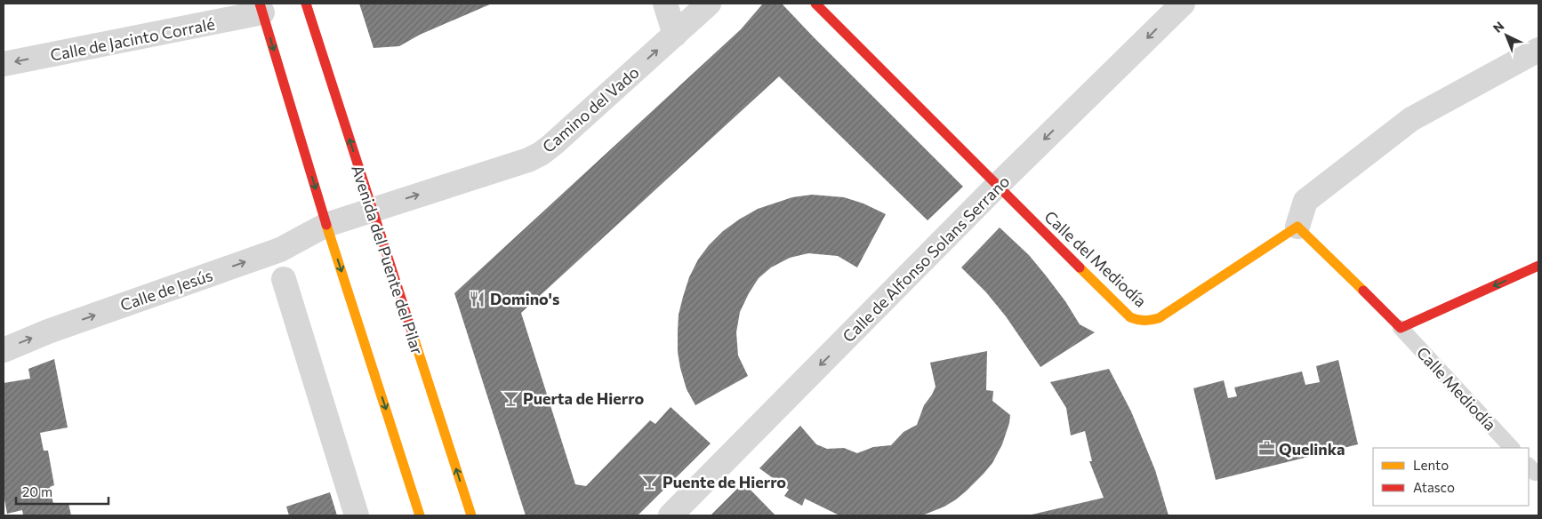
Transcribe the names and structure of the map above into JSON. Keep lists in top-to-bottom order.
{
  "streets": {
    "main road": ["Calle del Mediodía", "Avenida del Puente del Pilar"],
    "street": [
      "Calle de Jacinto Corralé",
      "Camino del Vado",
      "Calle de Alfonso Solans Serrano",
      "Calle de Jesús"
    ],
    "lane": ["Calle Mediodía"]
  },
  "crossings": [
    ["Camino del Vado", "Avenida del Puente del Pilar"],
    ["Camino del Vado", "Calle de Jesús"],
    ["Calle de Alfonso Solans Serrano", "Calle del Mediodía"]
  ],
  "one_way": [
    "Calle de Jacinto Corralé",
    "Camino del Vado",
    "Calle de Alfonso Solans Serrano",
    "Calle de Jesús"
  ],
  "places": {
    "restaurant": ["Domino's"],
    "bar": ["Puerta de Hierro", "Puente de Hierro"],
    "office": ["Quelinka"]
  },
  "legend": ["Lento", "Atasco"],
  "scale_bar": "20 m",
  "north": "top left"
}
